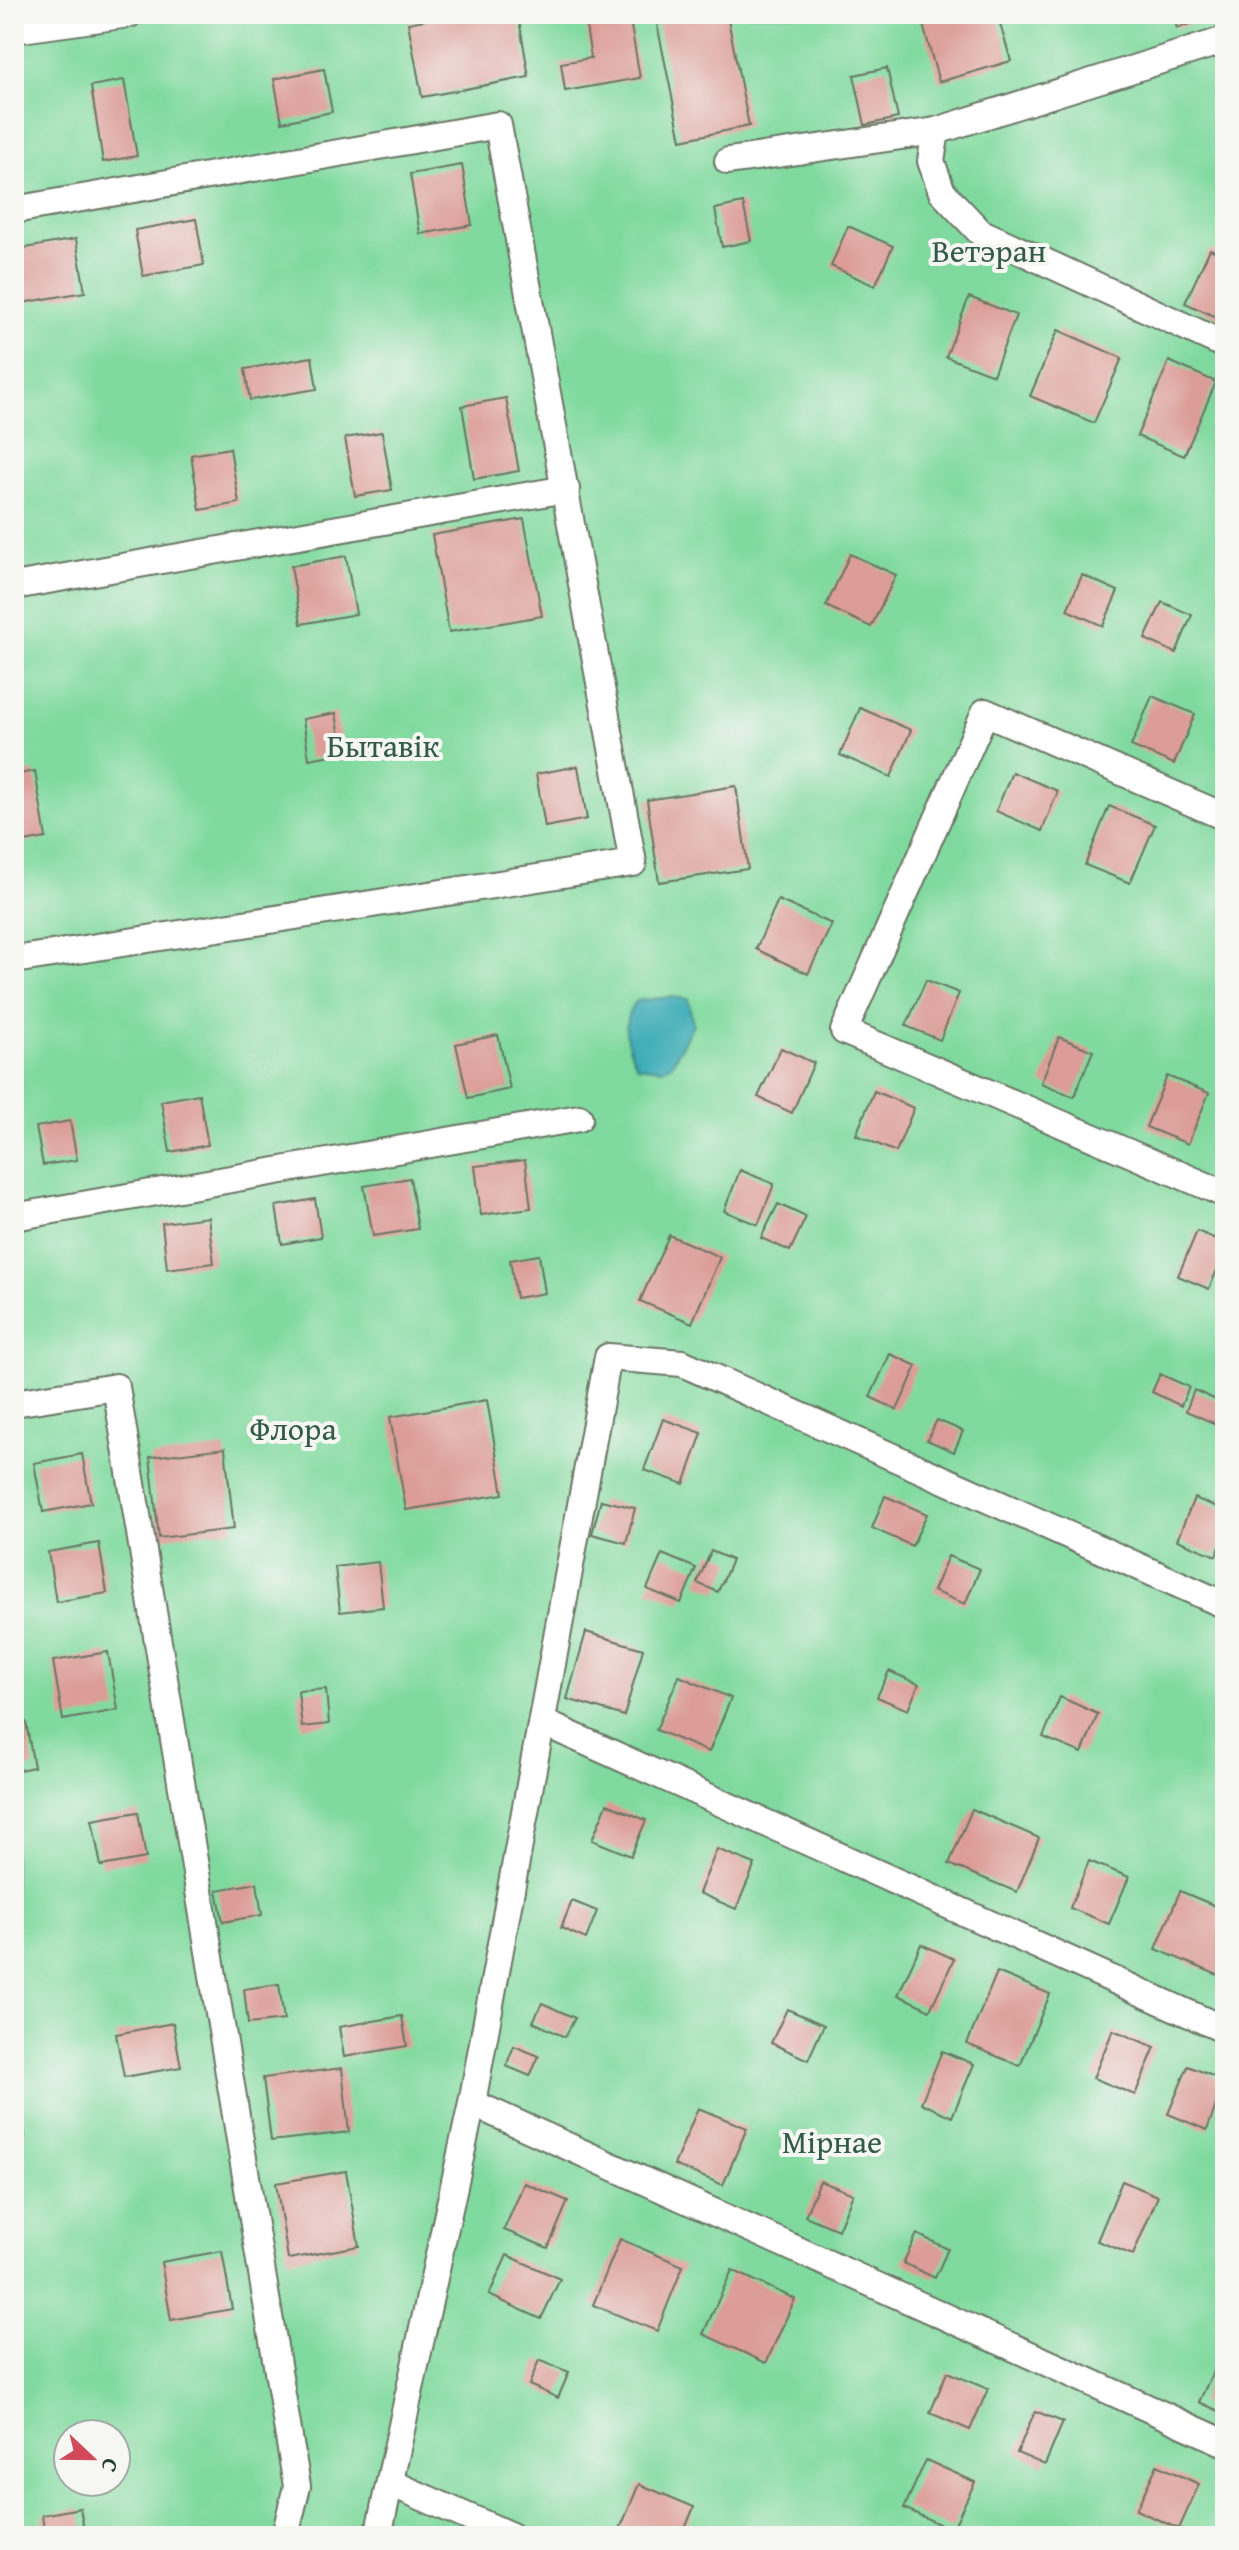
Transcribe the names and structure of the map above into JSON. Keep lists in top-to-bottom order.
{
  "parks": [
    "Ветэран",
    "Бытавік",
    "Флора",
    "Мірнае"
  ],
  "north": "right"
}
